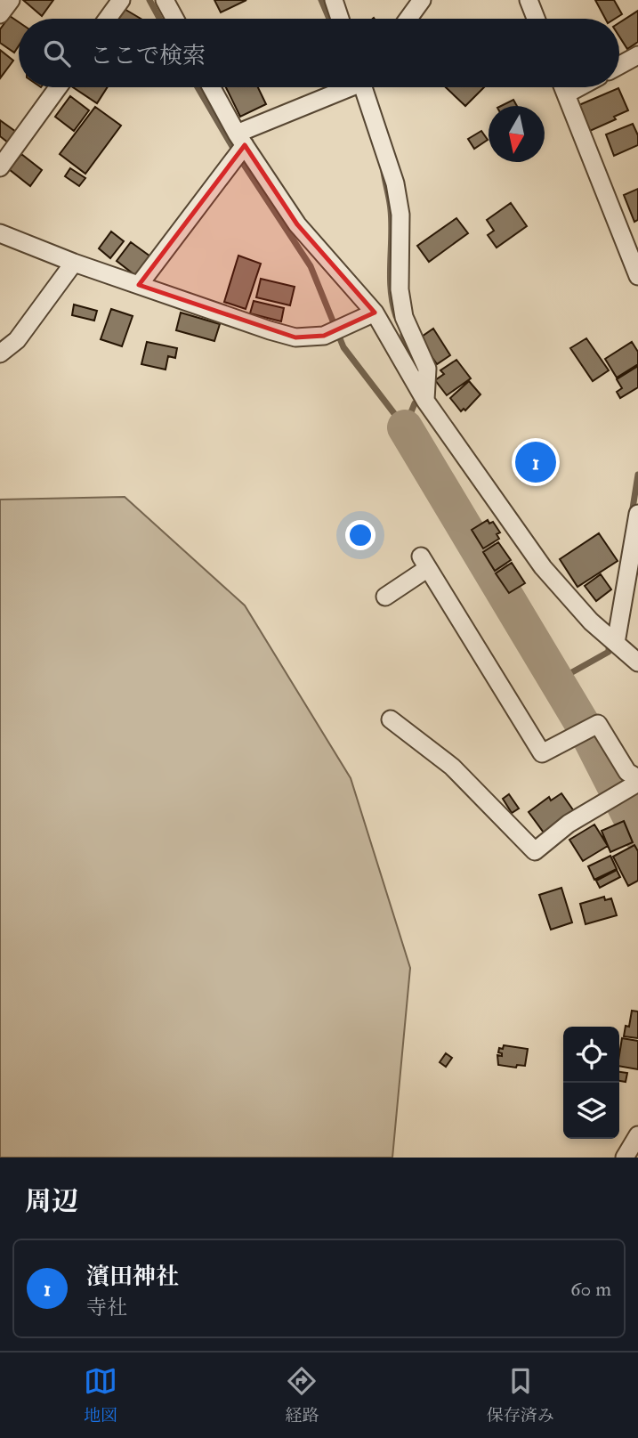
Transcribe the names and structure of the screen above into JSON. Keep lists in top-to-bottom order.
{
  "north": "bottom",
  "page": {
    "search": "ここで検索",
    "pins": "1",
    "heading": "周辺",
    "list": [
      {
        "mark": "1",
        "name": "濱田神社",
        "note": "寺社",
        "value": "60 m"
      }
    ],
    "nav": ["地図", "経路", "保存済み"]
  }
}
